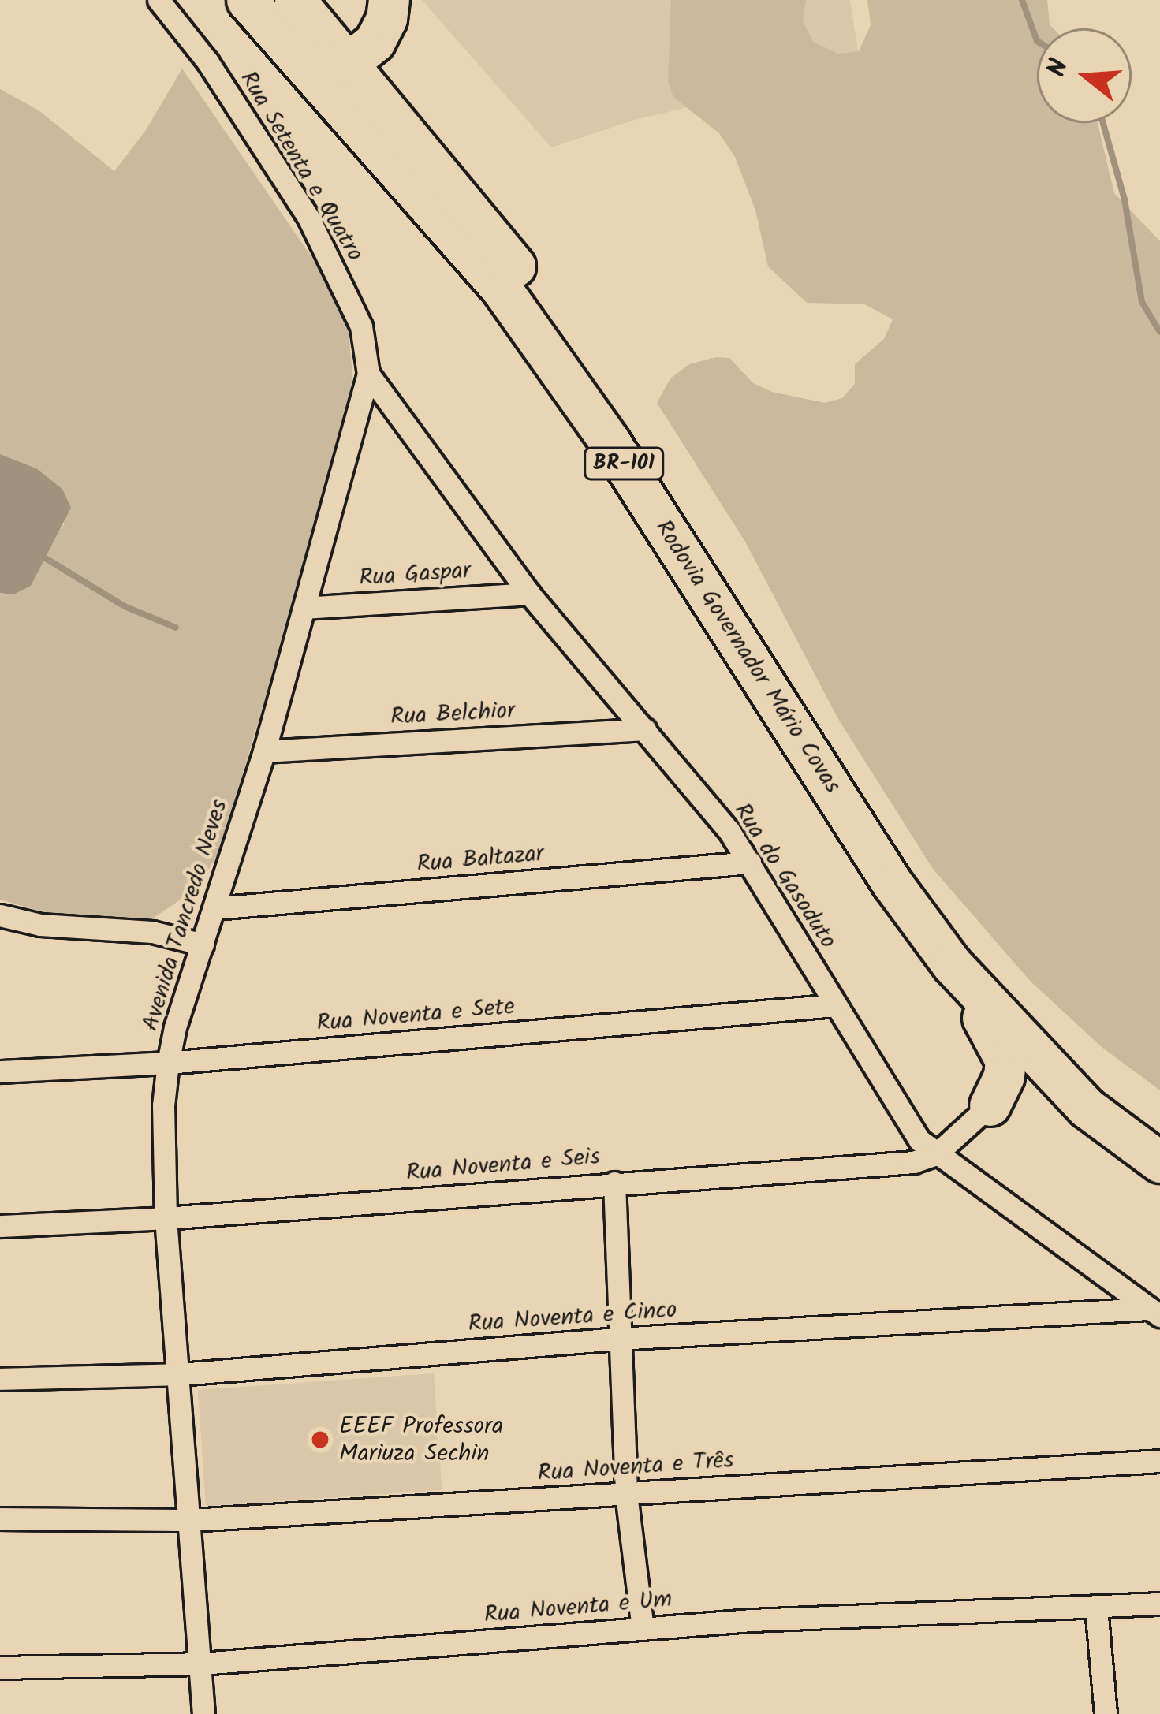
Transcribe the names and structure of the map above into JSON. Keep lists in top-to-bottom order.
{
  "streets": {
    "highway": ["BR-101", "Rodovia Governador Mário Covas"],
    "street": [
      "Rua Setenta e Quatro",
      "Rua Gaspar",
      "Rua Belchior",
      "Rua Baltazar",
      "Rua do Gasoduto",
      "Avenida Tancredo Neves",
      "Rua Noventa e Sete",
      "Rua Noventa e Seis",
      "Rua Noventa e Cinco",
      "Rua Noventa e Três",
      "Rua Noventa e Um"
    ]
  },
  "crossings": [
    ["Rua Setenta e Quatro", "Rua do Gasoduto"],
    ["Rua Setenta e Quatro", "Avenida Tancredo Neves"],
    ["Rua Gaspar", "Rua do Gasoduto"],
    ["Rua Gaspar", "Avenida Tancredo Neves"],
    ["Rua Belchior", "Rua do Gasoduto"],
    ["Rua Belchior", "Avenida Tancredo Neves"],
    ["Rua Baltazar", "Rua do Gasoduto"],
    ["Rua Baltazar", "Avenida Tancredo Neves"],
    ["Rua do Gasoduto", "Avenida Tancredo Neves"],
    ["Rua do Gasoduto", "Rua Noventa e Sete"],
    ["Rua do Gasoduto", "Rua Noventa e Seis"],
    ["Rua do Gasoduto", "Rua Noventa e Cinco"],
    ["Avenida Tancredo Neves", "Rua Noventa e Sete"],
    ["Avenida Tancredo Neves", "Rua Noventa e Seis"],
    ["Avenida Tancredo Neves", "Rua Noventa e Cinco"],
    ["Avenida Tancredo Neves", "Rua Noventa e Três"],
    ["Avenida Tancredo Neves", "Rua Noventa e Um"]
  ],
  "places": ["EEEF Professora Mariuza Sechin"],
  "north": "left"
}
